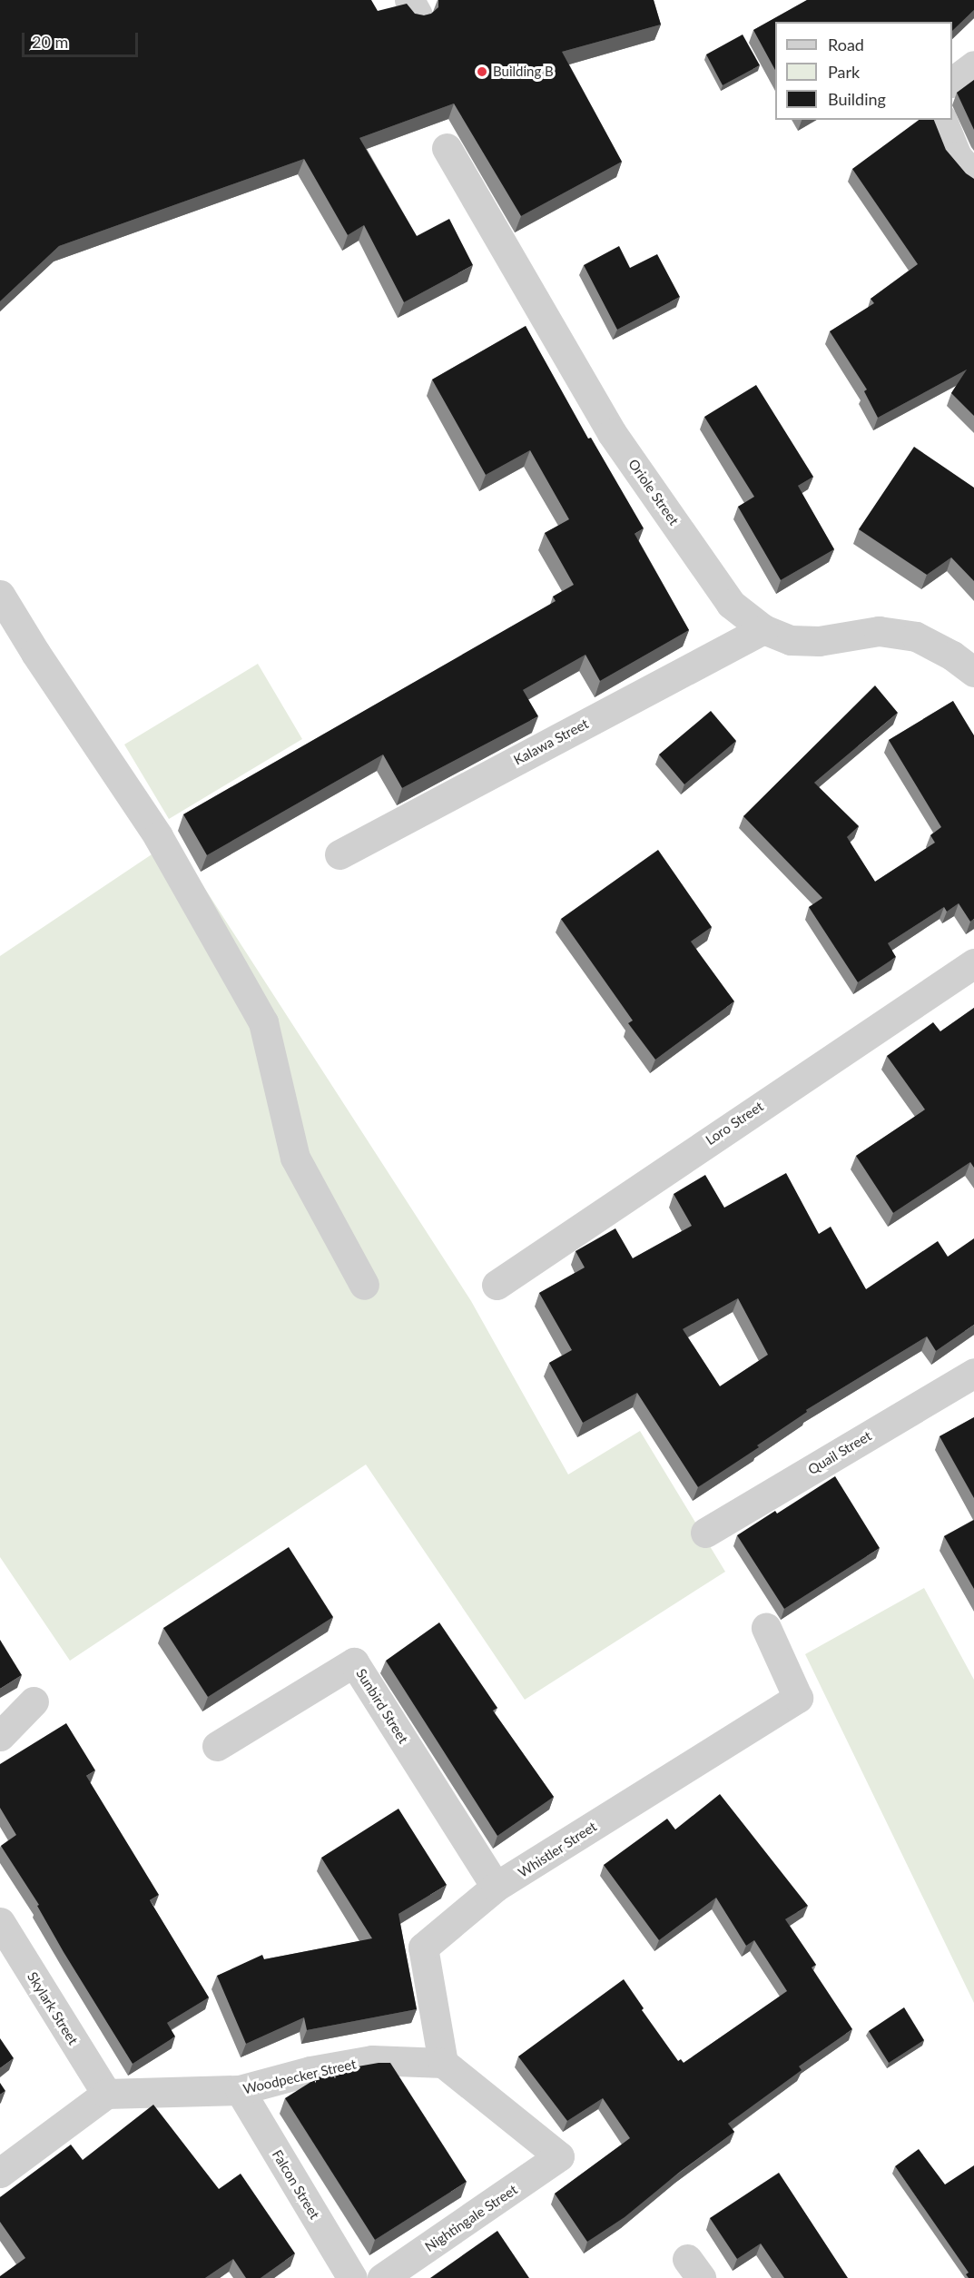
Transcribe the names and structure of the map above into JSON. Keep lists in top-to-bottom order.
{
  "streets": {
    "street": [
      "Oriole Street",
      "Kalawa Street",
      "Loro Street",
      "Quail Street",
      "Sunbird Street",
      "Whistler Street",
      "Skylark Street",
      "Woodpecker Street",
      "Falcon Street",
      "Nightingale Street"
    ]
  },
  "crossings": [
    ["Oriole Street", "Kalawa Street"],
    ["Sunbird Street", "Whistler Street"],
    ["Whistler Street", "Woodpecker Street"],
    ["Whistler Street", "Nightingale Street"],
    ["Skylark Street", "Woodpecker Street"],
    ["Woodpecker Street", "Falcon Street"],
    ["Woodpecker Street", "Nightingale Street"]
  ],
  "places": ["Building B"],
  "legend": ["Road", "Park", "Building"],
  "scale_bar": "20 m"
}
